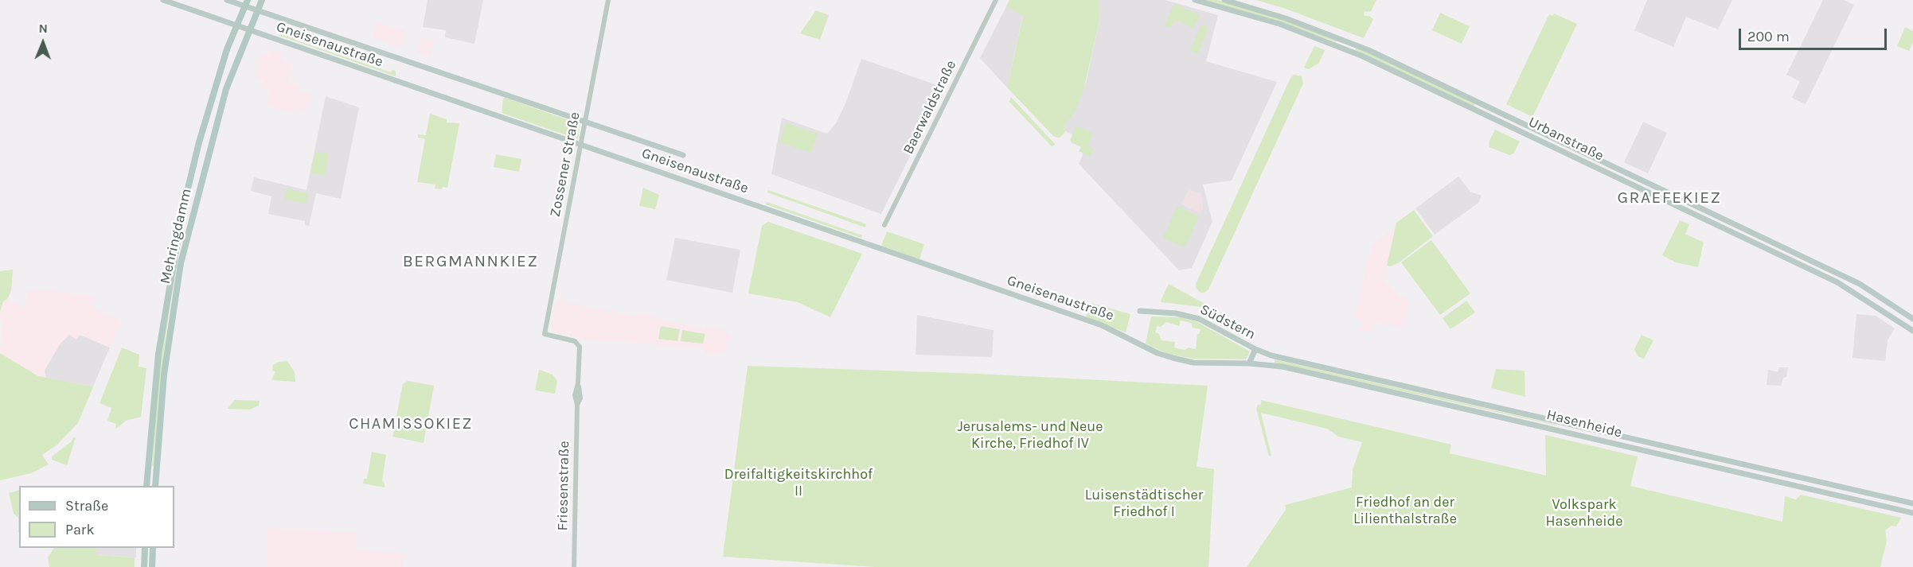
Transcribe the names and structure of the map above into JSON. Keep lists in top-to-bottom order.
{
  "streets": {
    "main road": [
      "Gneisenaustraße",
      "Urbanstraße",
      "Mehringdamm",
      "Südstern",
      "Hasenheide"
    ],
    "street": ["Baerwaldstraße", "Zossener Straße", "Friesenstraße"]
  },
  "crossings": [
    ["Gneisenaustraße", "Zossener Straße"],
    ["Gneisenaustraße", "Mehringdamm"],
    ["Gneisenaustraße", "Südstern"],
    ["Zossener Straße", "Friesenstraße"],
    ["Südstern", "Hasenheide"]
  ],
  "districts": ["GRAEFEKIEZ", "BERGMANNKIEZ", "CHAMISSOKIEZ"],
  "parks": [
    "Jerusalems- und Neue Kirche, Friedhof IV",
    "Dreifaltigkeitskirchhof II",
    "Luisenstädtischer Friedhof I",
    "Friedhof an der Lilienthalstraße",
    "Volkspark Hasenheide"
  ],
  "legend": ["Straße", "Park"],
  "scale_bar": "200 m",
  "north": "top"
}
